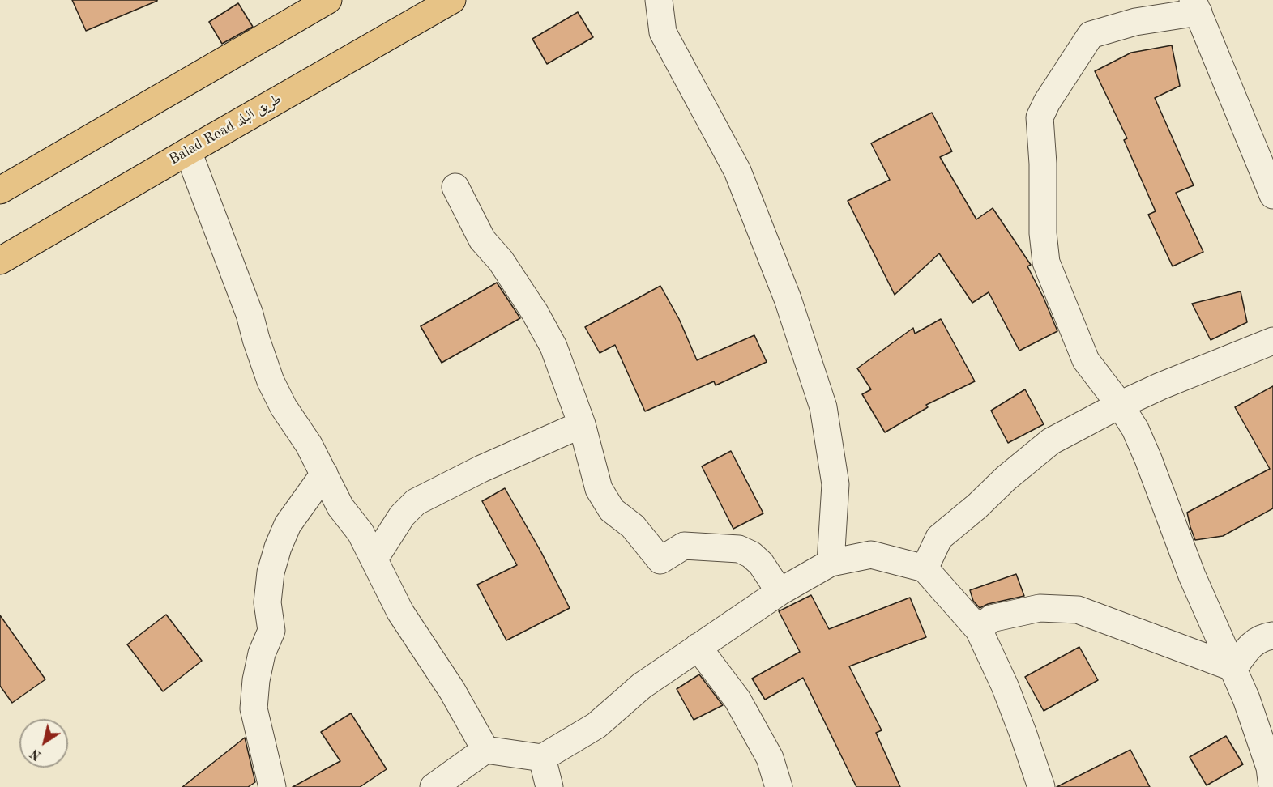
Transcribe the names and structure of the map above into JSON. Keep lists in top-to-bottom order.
{
  "streets": {
    "highway": ["Balad Road طريق البلد"]
  },
  "north": "bottom left"
}
